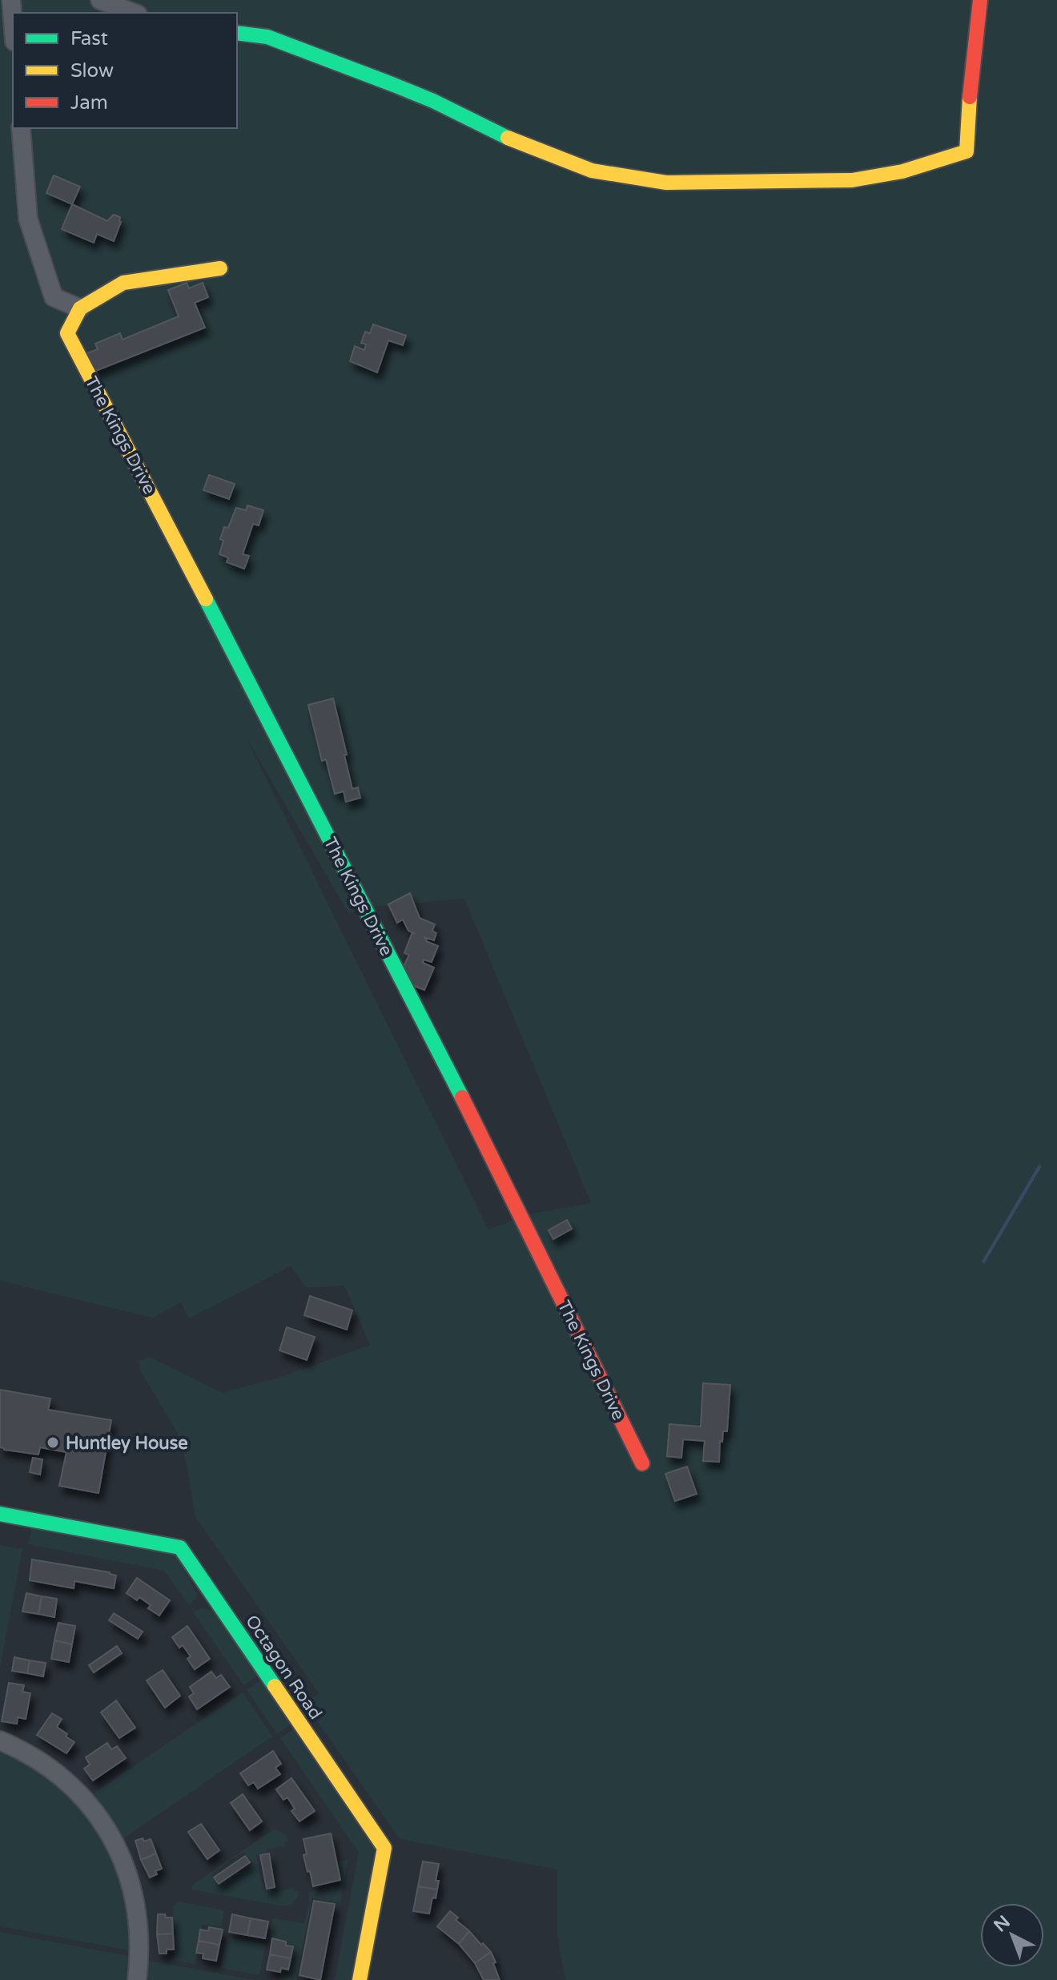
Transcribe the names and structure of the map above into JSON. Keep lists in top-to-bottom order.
{
  "streets": {
    "street": ["The Kings Drive", "Octagon Road"]
  },
  "places": ["Huntley House"],
  "legend": ["Fast", "Slow", "Jam"],
  "north": "top left"
}
